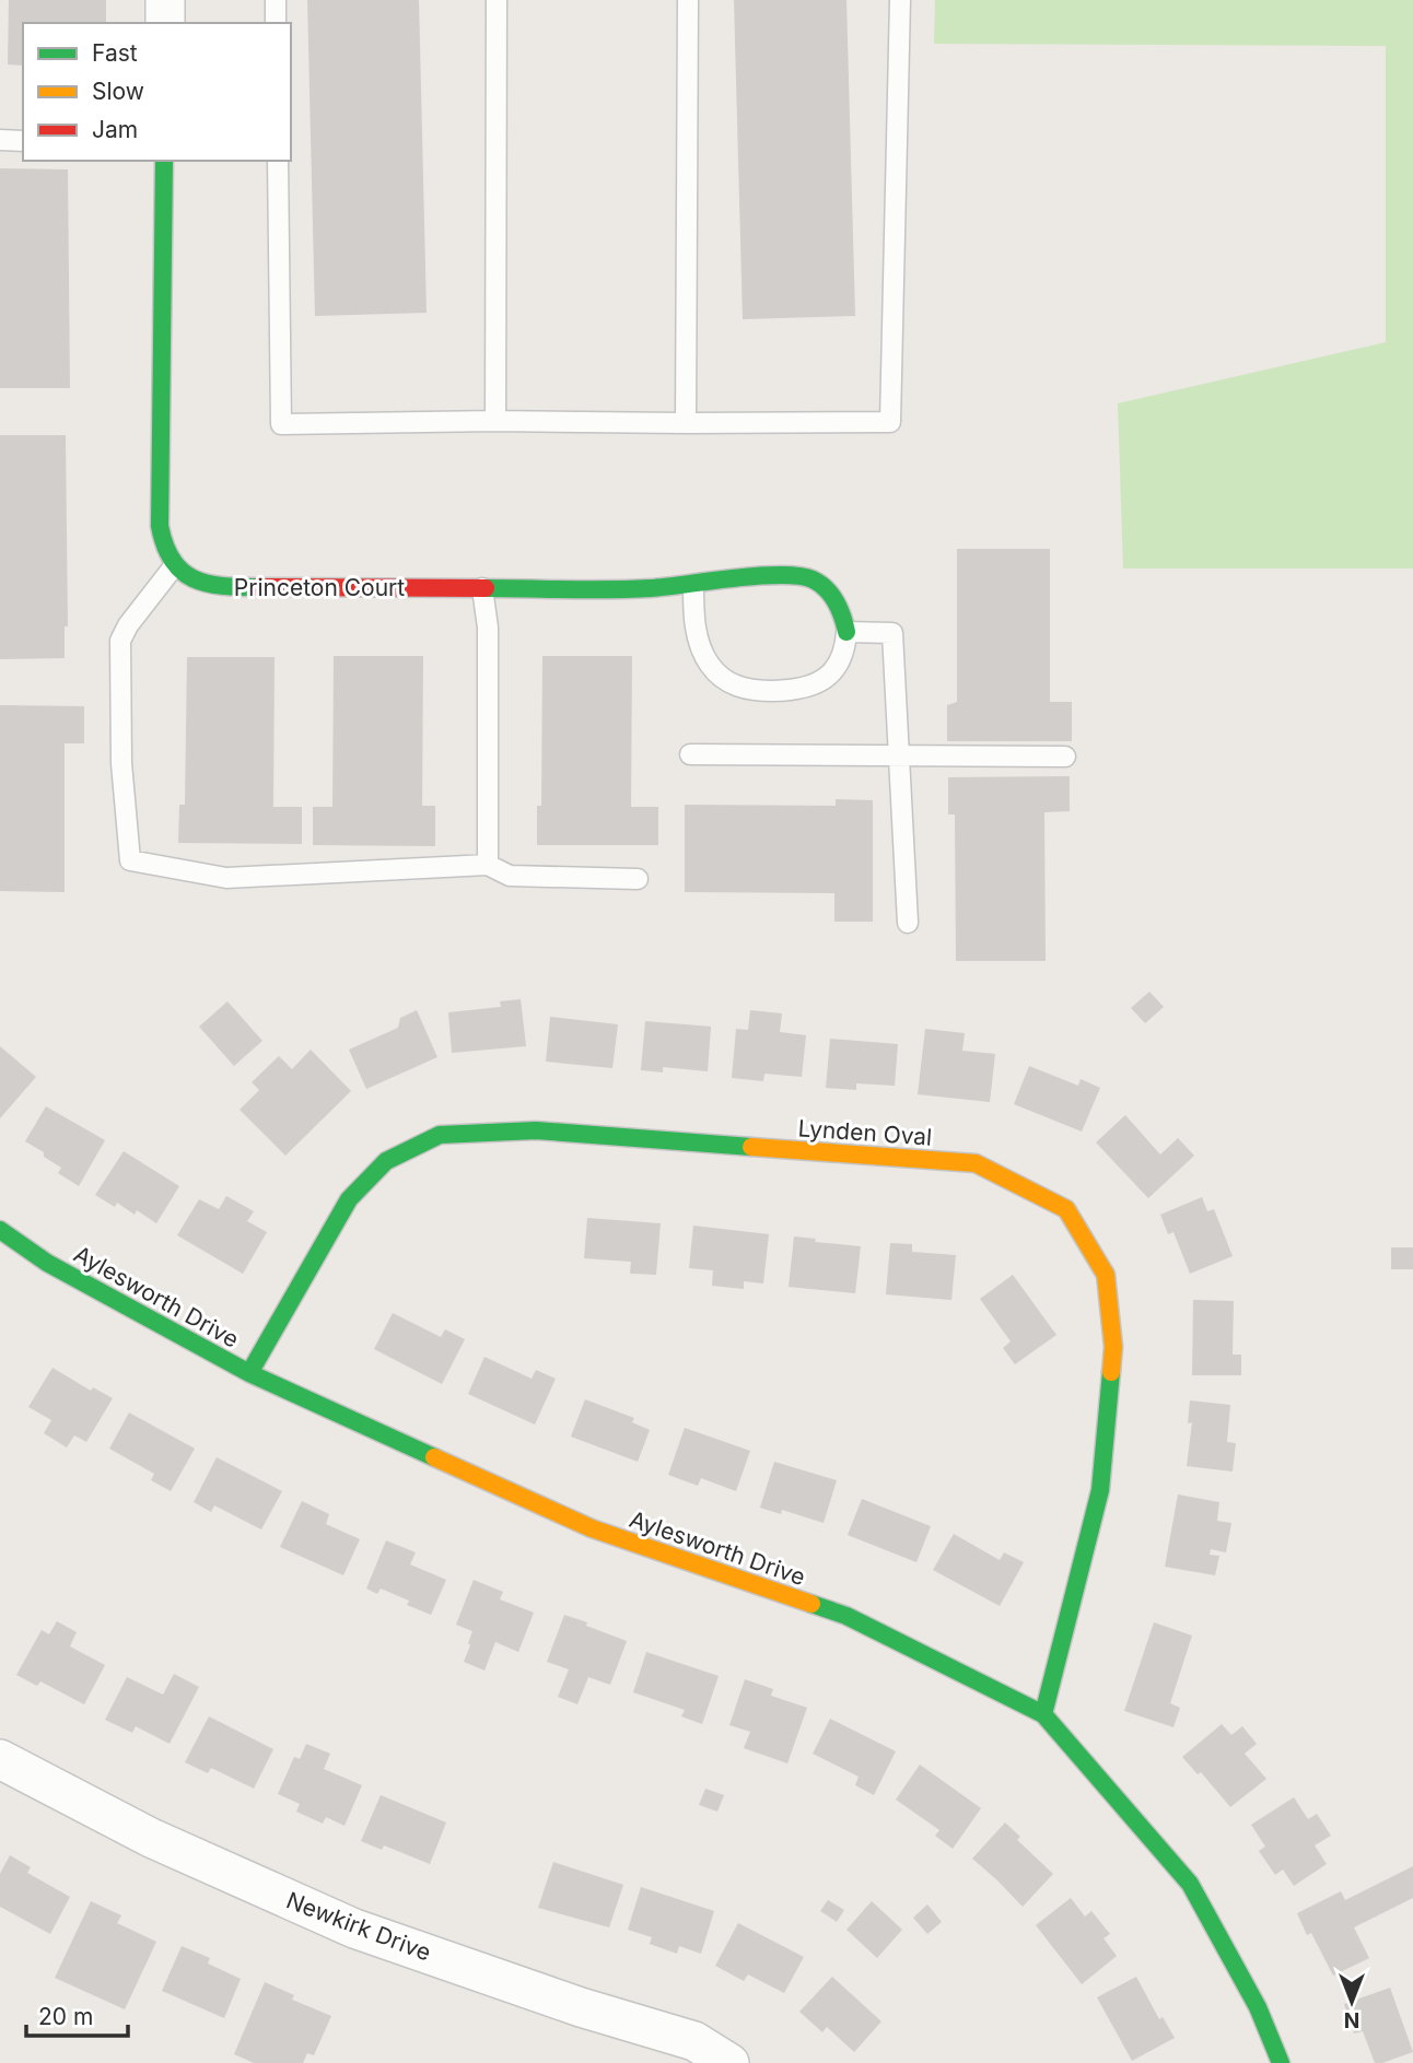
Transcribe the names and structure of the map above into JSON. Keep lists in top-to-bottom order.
{
  "streets": {
    "street": [
      "Princeton Court",
      "Lynden Oval",
      "Aylesworth Drive",
      "Newkirk Drive"
    ]
  },
  "crossings": [
    ["Lynden Oval", "Aylesworth Drive"]
  ],
  "legend": ["Fast", "Slow", "Jam"],
  "scale_bar": "20 m",
  "north": "bottom"
}
